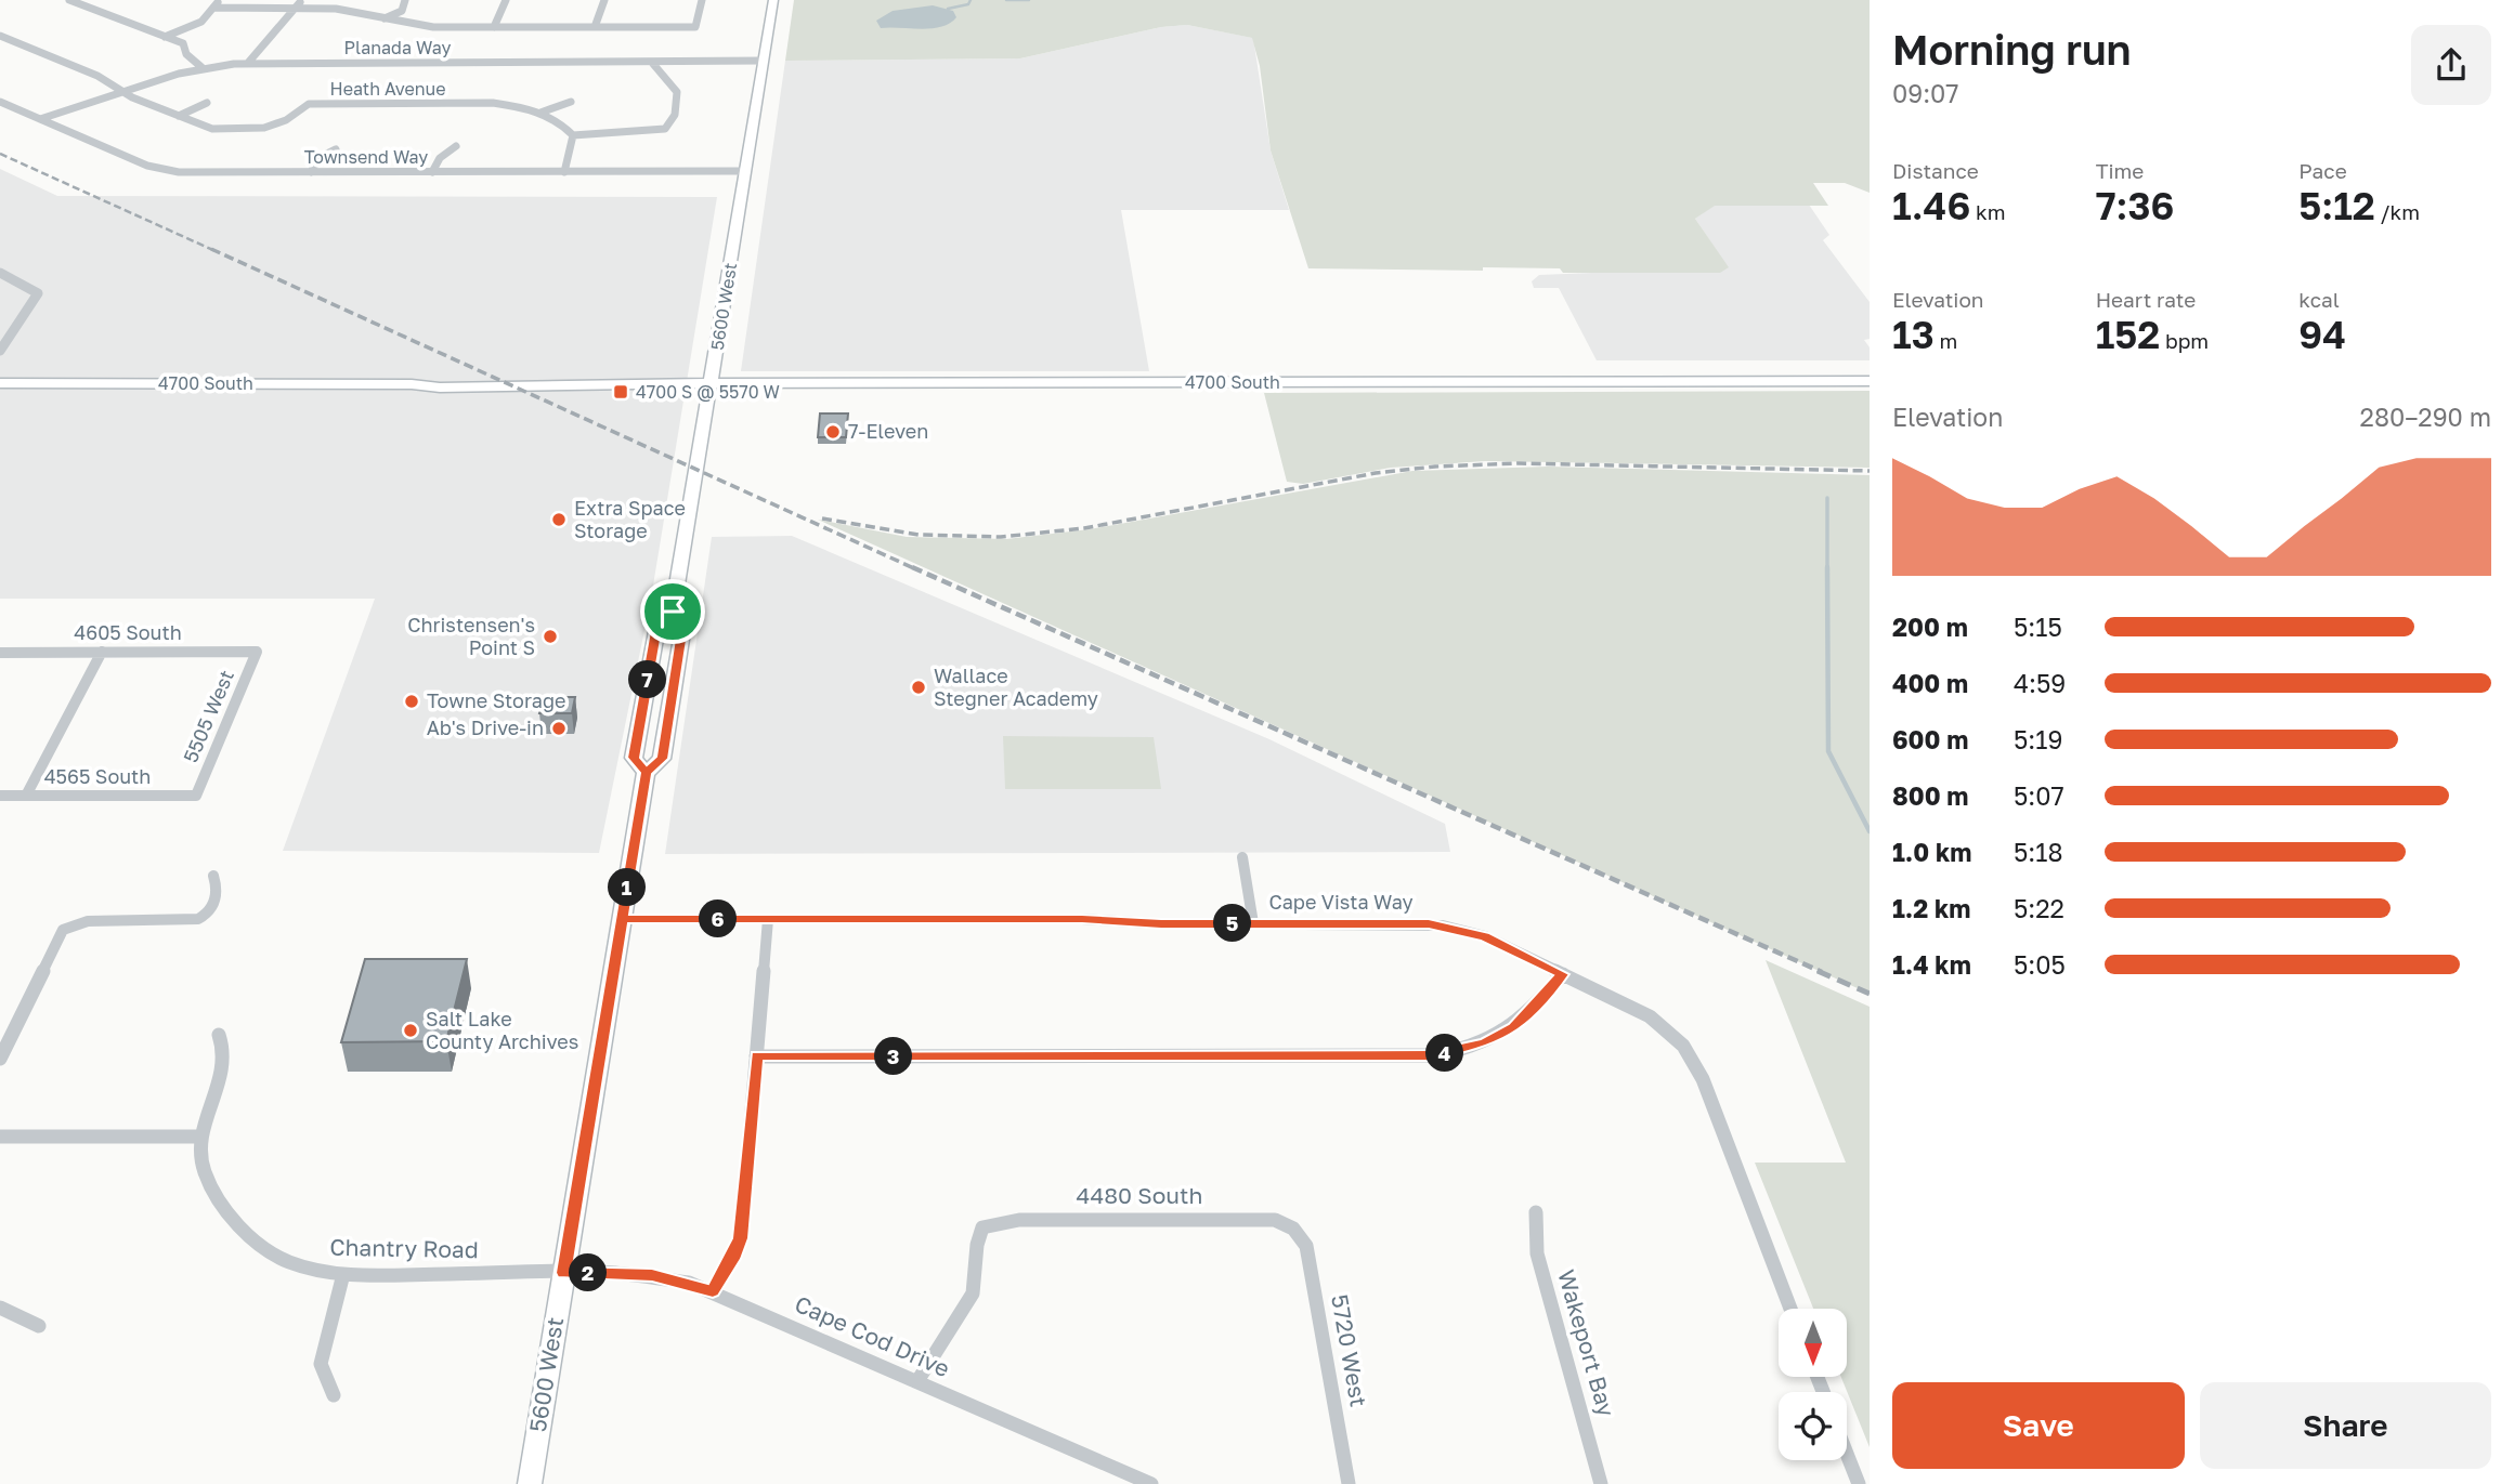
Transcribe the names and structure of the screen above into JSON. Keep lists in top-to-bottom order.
{
  "streets": {
    "main road": ["5600 West", "4700 South"],
    "street": [
      "Planada Way",
      "Heath Avenue",
      "Townsend Way",
      "4605 South",
      "5505 West",
      "4565 South",
      "Cape Vista Way",
      "4480 South",
      "Chantry Road",
      "Cape Cod Drive",
      "Wakeport Bay",
      "5720 West"
    ]
  },
  "crossings": [
    ["Planada Way", "Heath Avenue"],
    ["Planada Way", "Townsend Way"],
    ["Planada Way", "5600 West"],
    ["Townsend Way", "5600 West"],
    ["5600 West", "4700 South"],
    ["5600 West", "Cape Vista Way"],
    ["5600 West", "Chantry Road"],
    ["5600 West", "Cape Cod Drive"],
    ["4605 South", "5505 West"],
    ["5505 West", "4565 South"],
    ["4480 South", "Cape Cod Drive"],
    ["4480 South", "5720 West"],
    ["Chantry Road", "Cape Cod Drive"]
  ],
  "places": {
    "transit": ["4700 S @ 5570 W"],
    "other": [
      "7-Eleven",
      "Extra Space Storage",
      "Christensen's Point S",
      "Wallace Stegner Academy",
      "Towne Storage",
      "Ab's Drive-in",
      "Salt Lake County Archives"
    ]
  },
  "north": "bottom",
  "page": {
    "heading": ["Morning run", "09:07"],
    "stats": [
      ["Distance", "1.46 km"],
      ["Time", "7:36"],
      ["Pace", "5:12 /km"],
      ["Elevation", "13 m"],
      ["Heart rate", "152 bpm"],
      ["kcal", "94"]
    ],
    "chart": ["Elevation", "280–290 m"],
    "list": [
      {
        "name": "200 m",
        "note": "5:15"
      },
      {
        "name": "400 m",
        "note": "4:59"
      },
      {
        "name": "600 m",
        "note": "5:19"
      },
      {
        "name": "800 m",
        "note": "5:07"
      },
      {
        "name": "1.0 km",
        "note": "5:18"
      },
      {
        "name": "1.2 km",
        "note": "5:22"
      },
      {
        "name": "1.4 km",
        "note": "5:05"
      }
    ],
    "pins": [
      "7",
      "1",
      "6",
      "5",
      "4",
      "3",
      "2"
    ],
    "buttons": ["Save", "Share"]
  }
}
